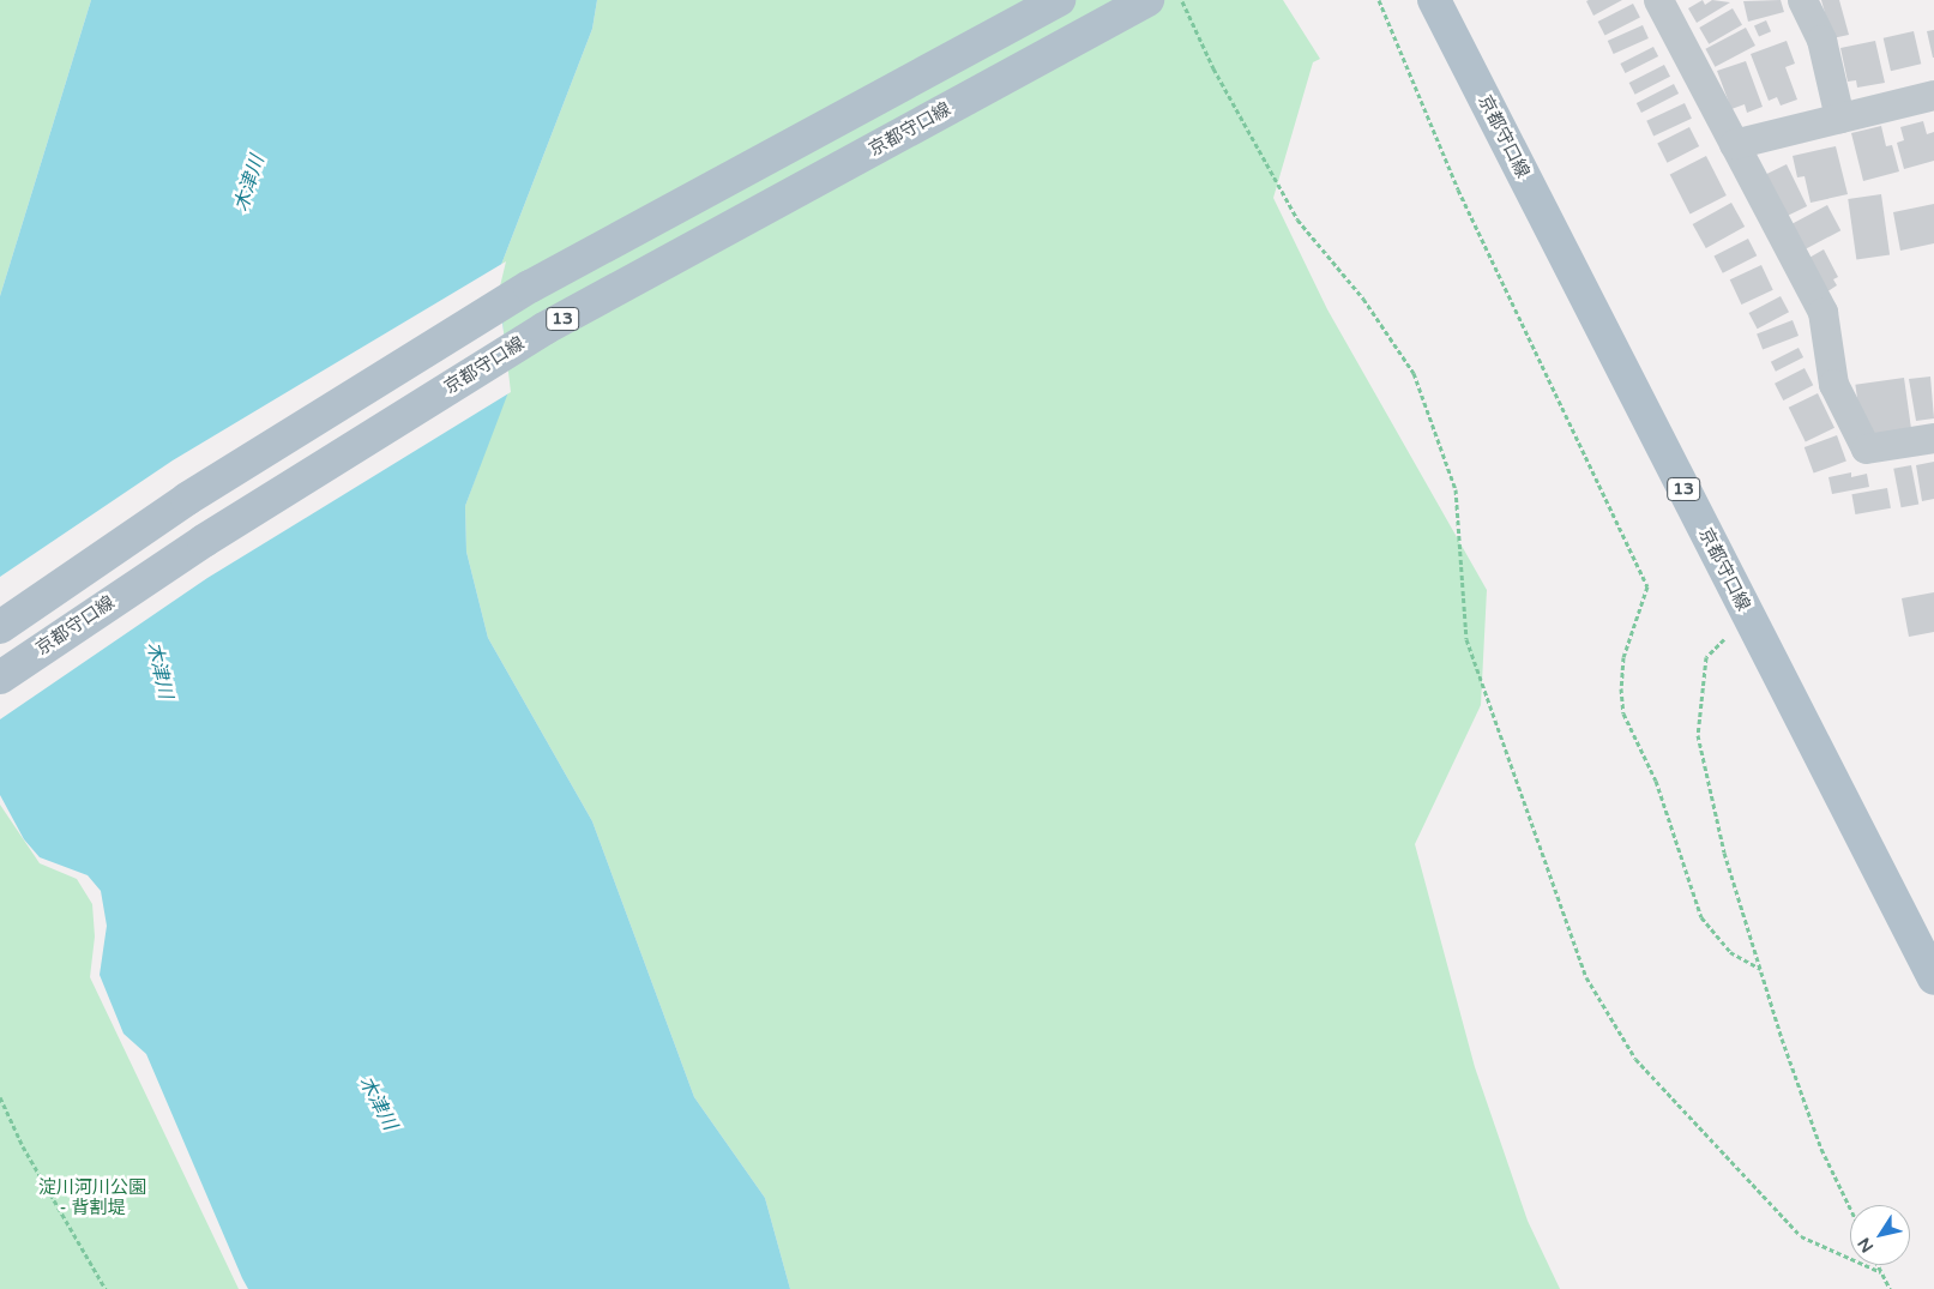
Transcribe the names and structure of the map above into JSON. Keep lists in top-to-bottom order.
{
  "streets": {
    "main road": ["京都守口線", "13"]
  },
  "water": ["木津川"],
  "parks": ["淀川河川公園 - 背割堤"],
  "north": "bottom left"
}
